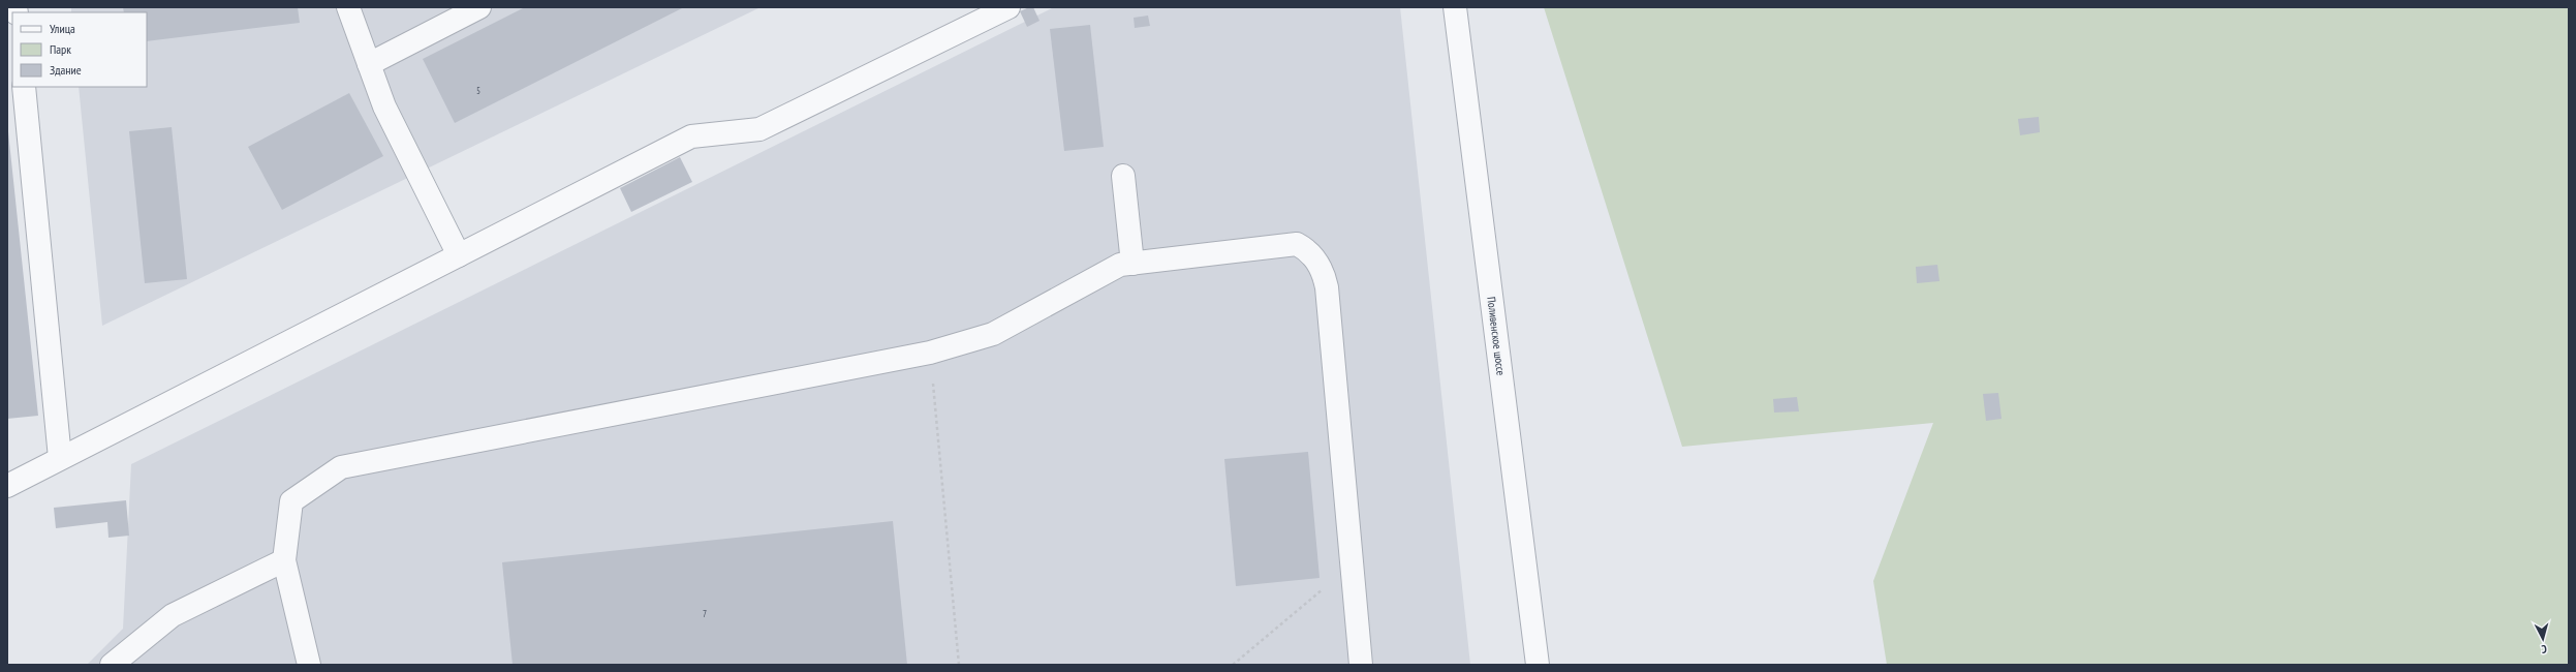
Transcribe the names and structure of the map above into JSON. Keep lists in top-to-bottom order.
{
  "streets": {
    "street": ["Поливенское шоссе"]
  },
  "house_numbers": ["5", "7"],
  "legend": ["Улица", "Парк", "Здание"],
  "north": "bottom"
}
